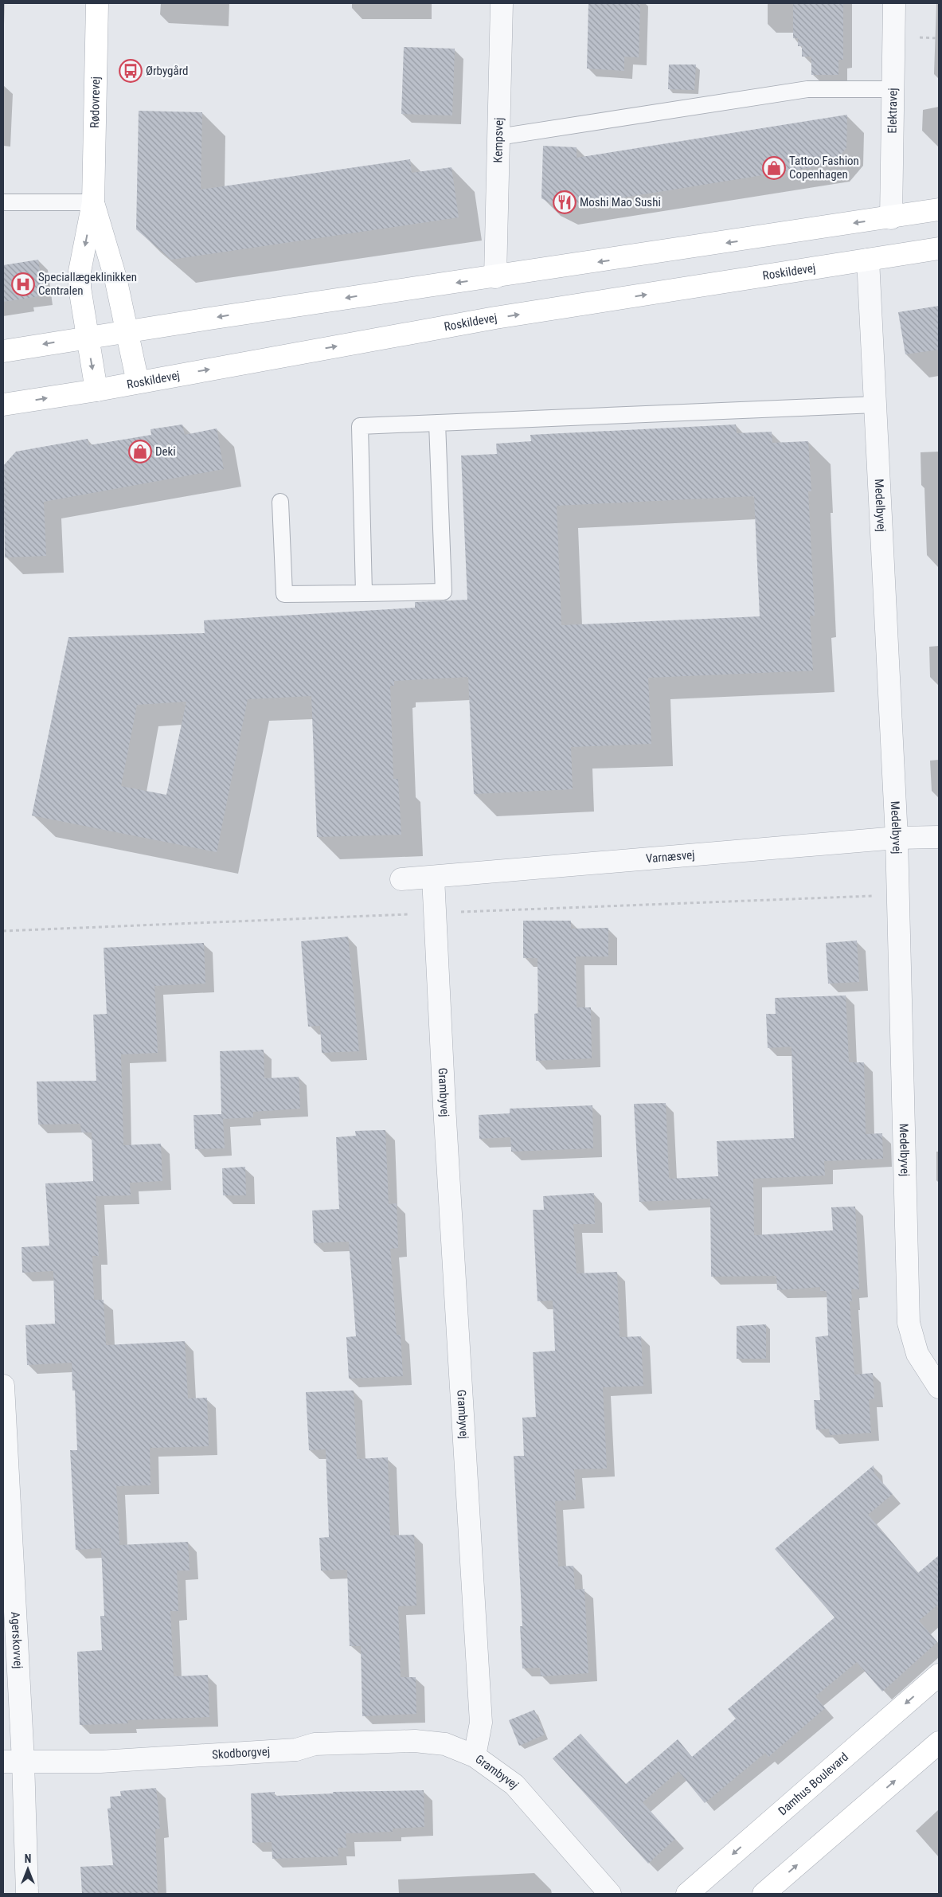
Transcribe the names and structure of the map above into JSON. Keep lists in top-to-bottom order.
{
  "streets": {
    "main road": ["Rødovrevej", "Roskildevej", "Damhus Boulevard"],
    "street": [
      "Elektravej",
      "Kempsvej",
      "Medelbyvej",
      "Varnæsvej",
      "Grambyvej",
      "Agerskovvej",
      "Skodborgvej"
    ]
  },
  "crossings": [
    ["Rødovrevej", "Roskildevej"],
    ["Roskildevej", "Medelbyvej"],
    ["Medelbyvej", "Varnæsvej"],
    ["Varnæsvej", "Grambyvej"],
    ["Grambyvej", "Skodborgvej"],
    ["Agerskovvej", "Skodborgvej"]
  ],
  "places": {
    "bus stop": ["Ørbygård"],
    "shop": ["Tattoo Fashion Copenhagen", "Deki"],
    "restaurant": ["Moshi Mao Sushi"],
    "hospital": ["Speciallægeklinikken Centralen"]
  },
  "north": "top"
}
